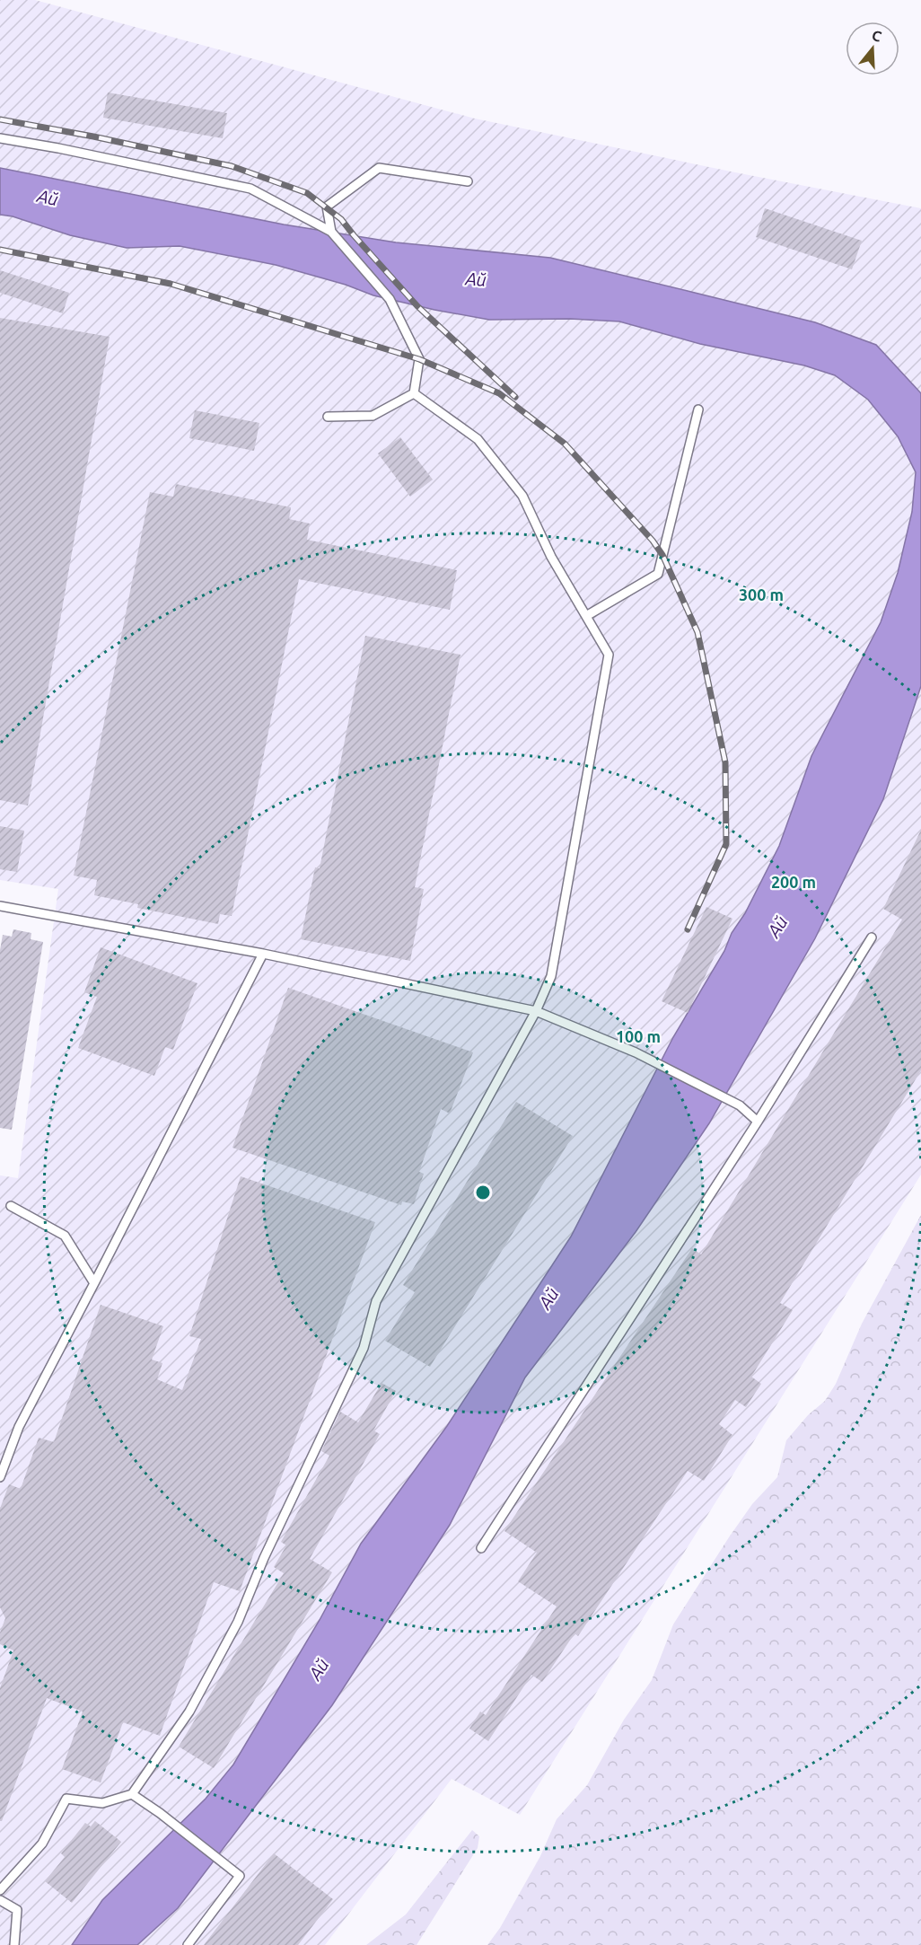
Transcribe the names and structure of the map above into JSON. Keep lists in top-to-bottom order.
{
  "water": ["Ай"],
  "north": "top",
  "rings": ["300 m", "200 m", "100 m"]
}
